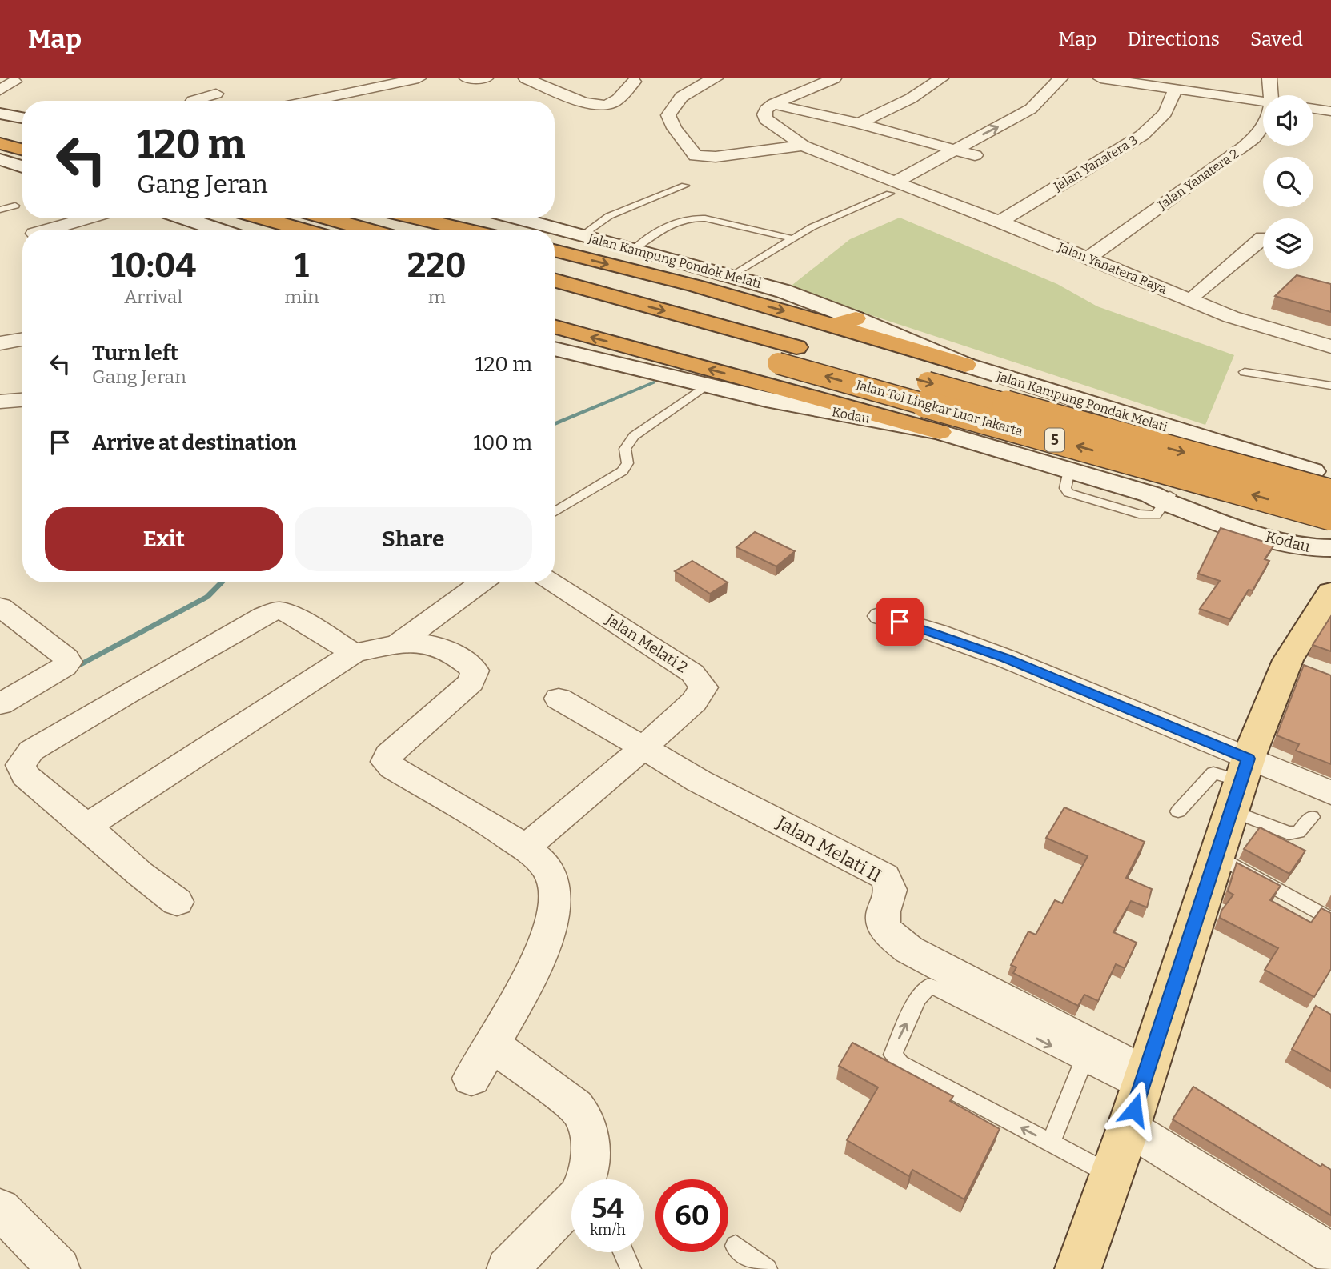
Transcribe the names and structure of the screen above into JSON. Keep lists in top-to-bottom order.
{
  "streets": {
    "highway": ["Jalan Tol Lingkar Luar Jakarta", "5"],
    "main road": ["Jalan Kampung Pondok Melati", "Jalan Kampung Pondak Melati", "Kodau"],
    "street": [
      "Jalan Yanatera 3",
      "Jalan Yanatera 2",
      "Jalan Yanatera Raya",
      "Jalan Melati 2",
      "Jalan Melati II"
    ]
  },
  "crossings": [
    ["Jalan Yanatera 3", "Jalan Yanatera Raya"],
    ["Jalan Yanatera 2", "Jalan Yanatera Raya"],
    ["Jalan Kampung Pondok Melati", "Jalan Kampung Pondak Melati"],
    ["Jalan Melati 2", "Jalan Melati II"]
  ],
  "page": {
    "header": "Map",
    "nav": ["Map", "Directions", "Saved"],
    "turn": ["120 m", "Gang Jeran"],
    "eta": [
      "10:04",
      "Arrival",
      "1",
      "min",
      "220",
      "m"
    ],
    "list": [
      {
        "name": "Turn left",
        "note": "Gang Jeran",
        "value": "120 m"
      },
      {
        "name": "Arrive at destination",
        "value": "100 m"
      }
    ],
    "buttons": ["Exit", "Share"],
    "speed": "54 km/h",
    "limit": "60"
  }
}
